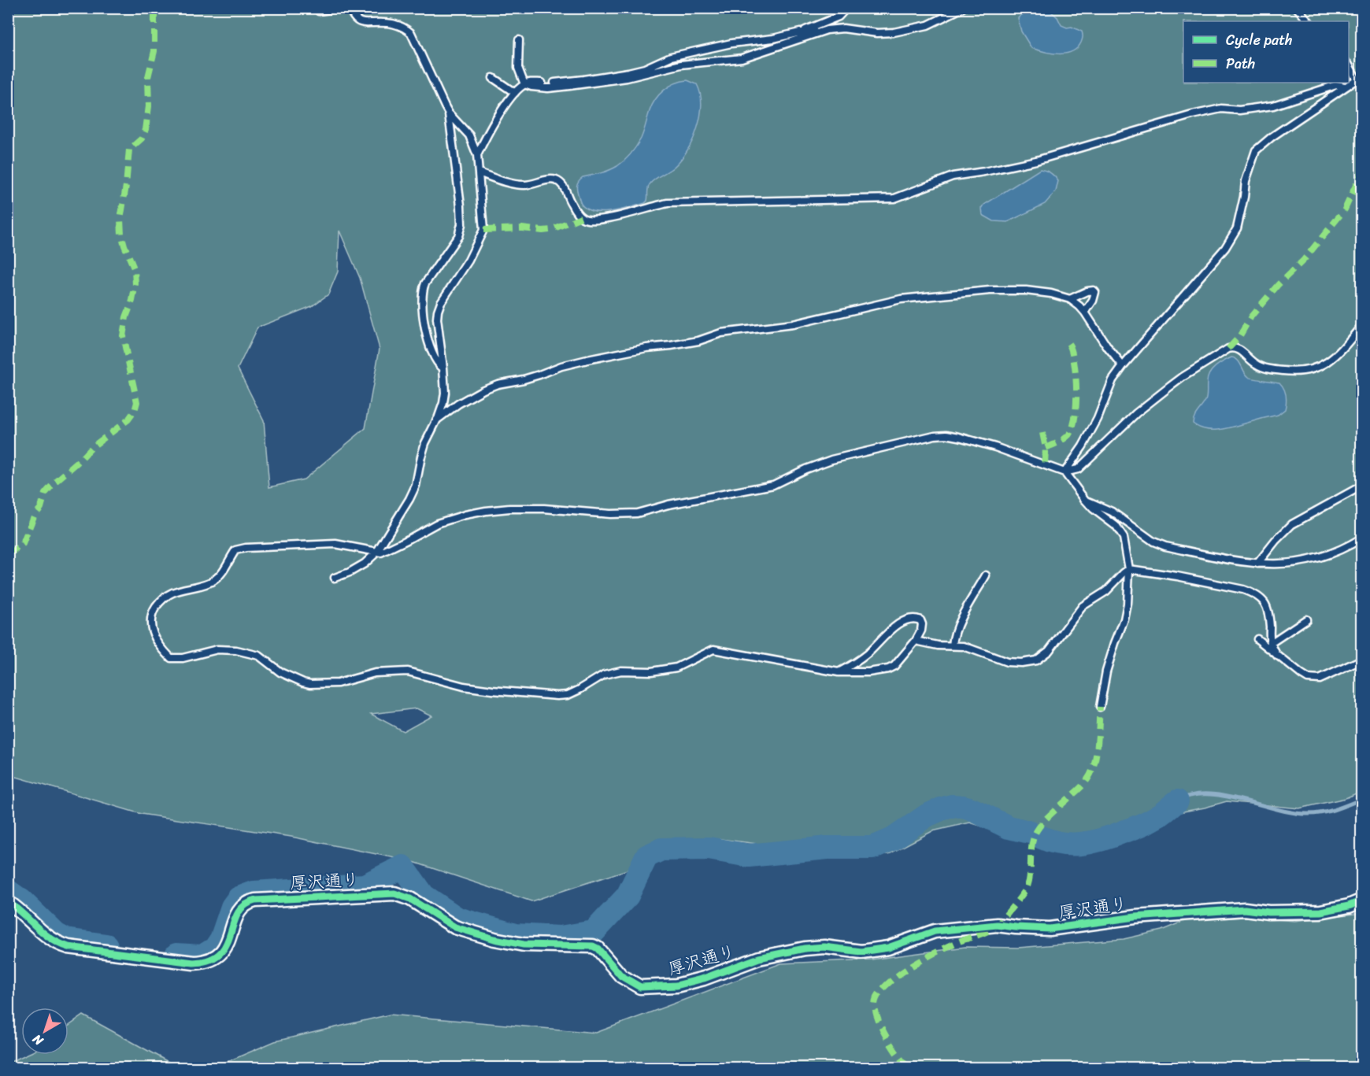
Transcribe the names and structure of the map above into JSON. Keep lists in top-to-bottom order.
{
  "streets": {
    "street": ["厚沢通り"]
  },
  "legend": ["Cycle path", "Path"],
  "north": "bottom left"
}
